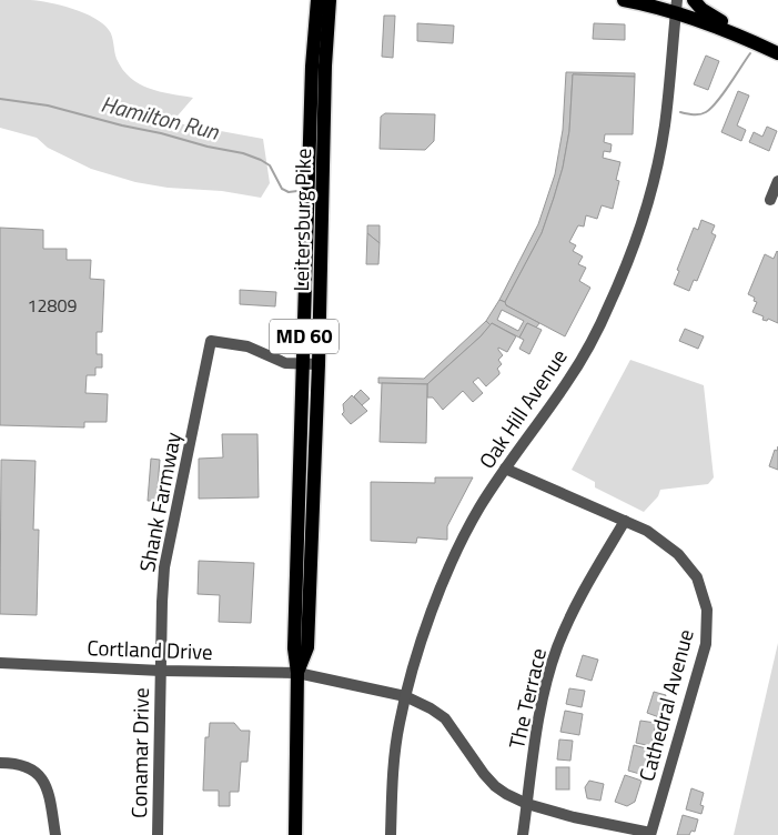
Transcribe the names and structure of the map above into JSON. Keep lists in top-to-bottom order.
{
  "streets": {
    "main road": ["Leitersburg Pike", "MD 60"],
    "street": [
      "Oak Hill Avenue",
      "Shank Farmway",
      "Cortland Drive",
      "The Terrace",
      "Cathedral Avenue",
      "Conamar Drive"
    ]
  },
  "crossings": [
    ["Leitersburg Pike", "Shank Farmway"],
    ["Leitersburg Pike", "Cortland Drive"],
    ["Oak Hill Avenue", "Cortland Drive"],
    ["Oak Hill Avenue", "Cathedral Avenue"],
    ["Shank Farmway", "Cortland Drive"],
    ["Shank Farmway", "Conamar Drive"],
    ["Cortland Drive", "The Terrace"],
    ["Cortland Drive", "Cathedral Avenue"],
    ["Cortland Drive", "Conamar Drive"],
    ["The Terrace", "Cathedral Avenue"]
  ],
  "water": ["Hamilton Run"],
  "house_numbers": ["12809"]
}
